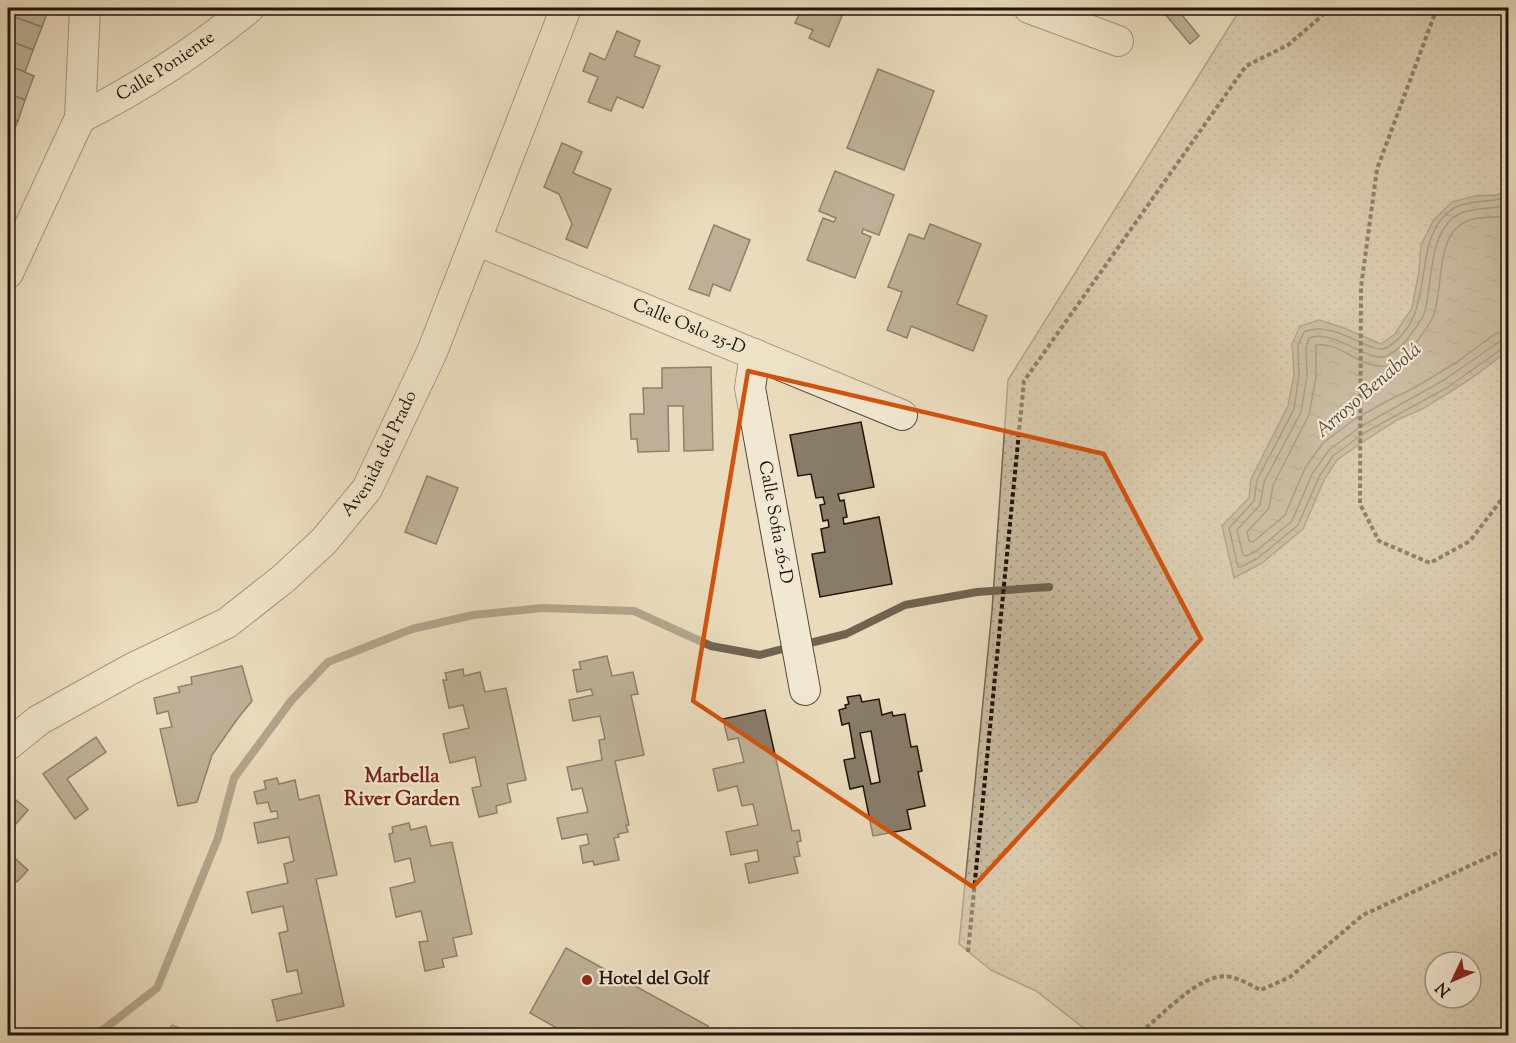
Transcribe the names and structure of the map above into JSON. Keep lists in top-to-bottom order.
{
  "streets": {
    "street": [
      "Calle Poniente",
      "Calle Oslo 25-D",
      "Avenida del Prado",
      "Calle Sofia 26-D"
    ]
  },
  "crossings": [
    ["Calle Oslo 25-D", "Avenida del Prado"],
    ["Calle Oslo 25-D", "Calle Sofia 26-D"]
  ],
  "districts": ["Marbella River Garden"],
  "water": ["Arroyo Benabolá"],
  "places": ["Hotel del Golf"],
  "north": "bottom left"
}
